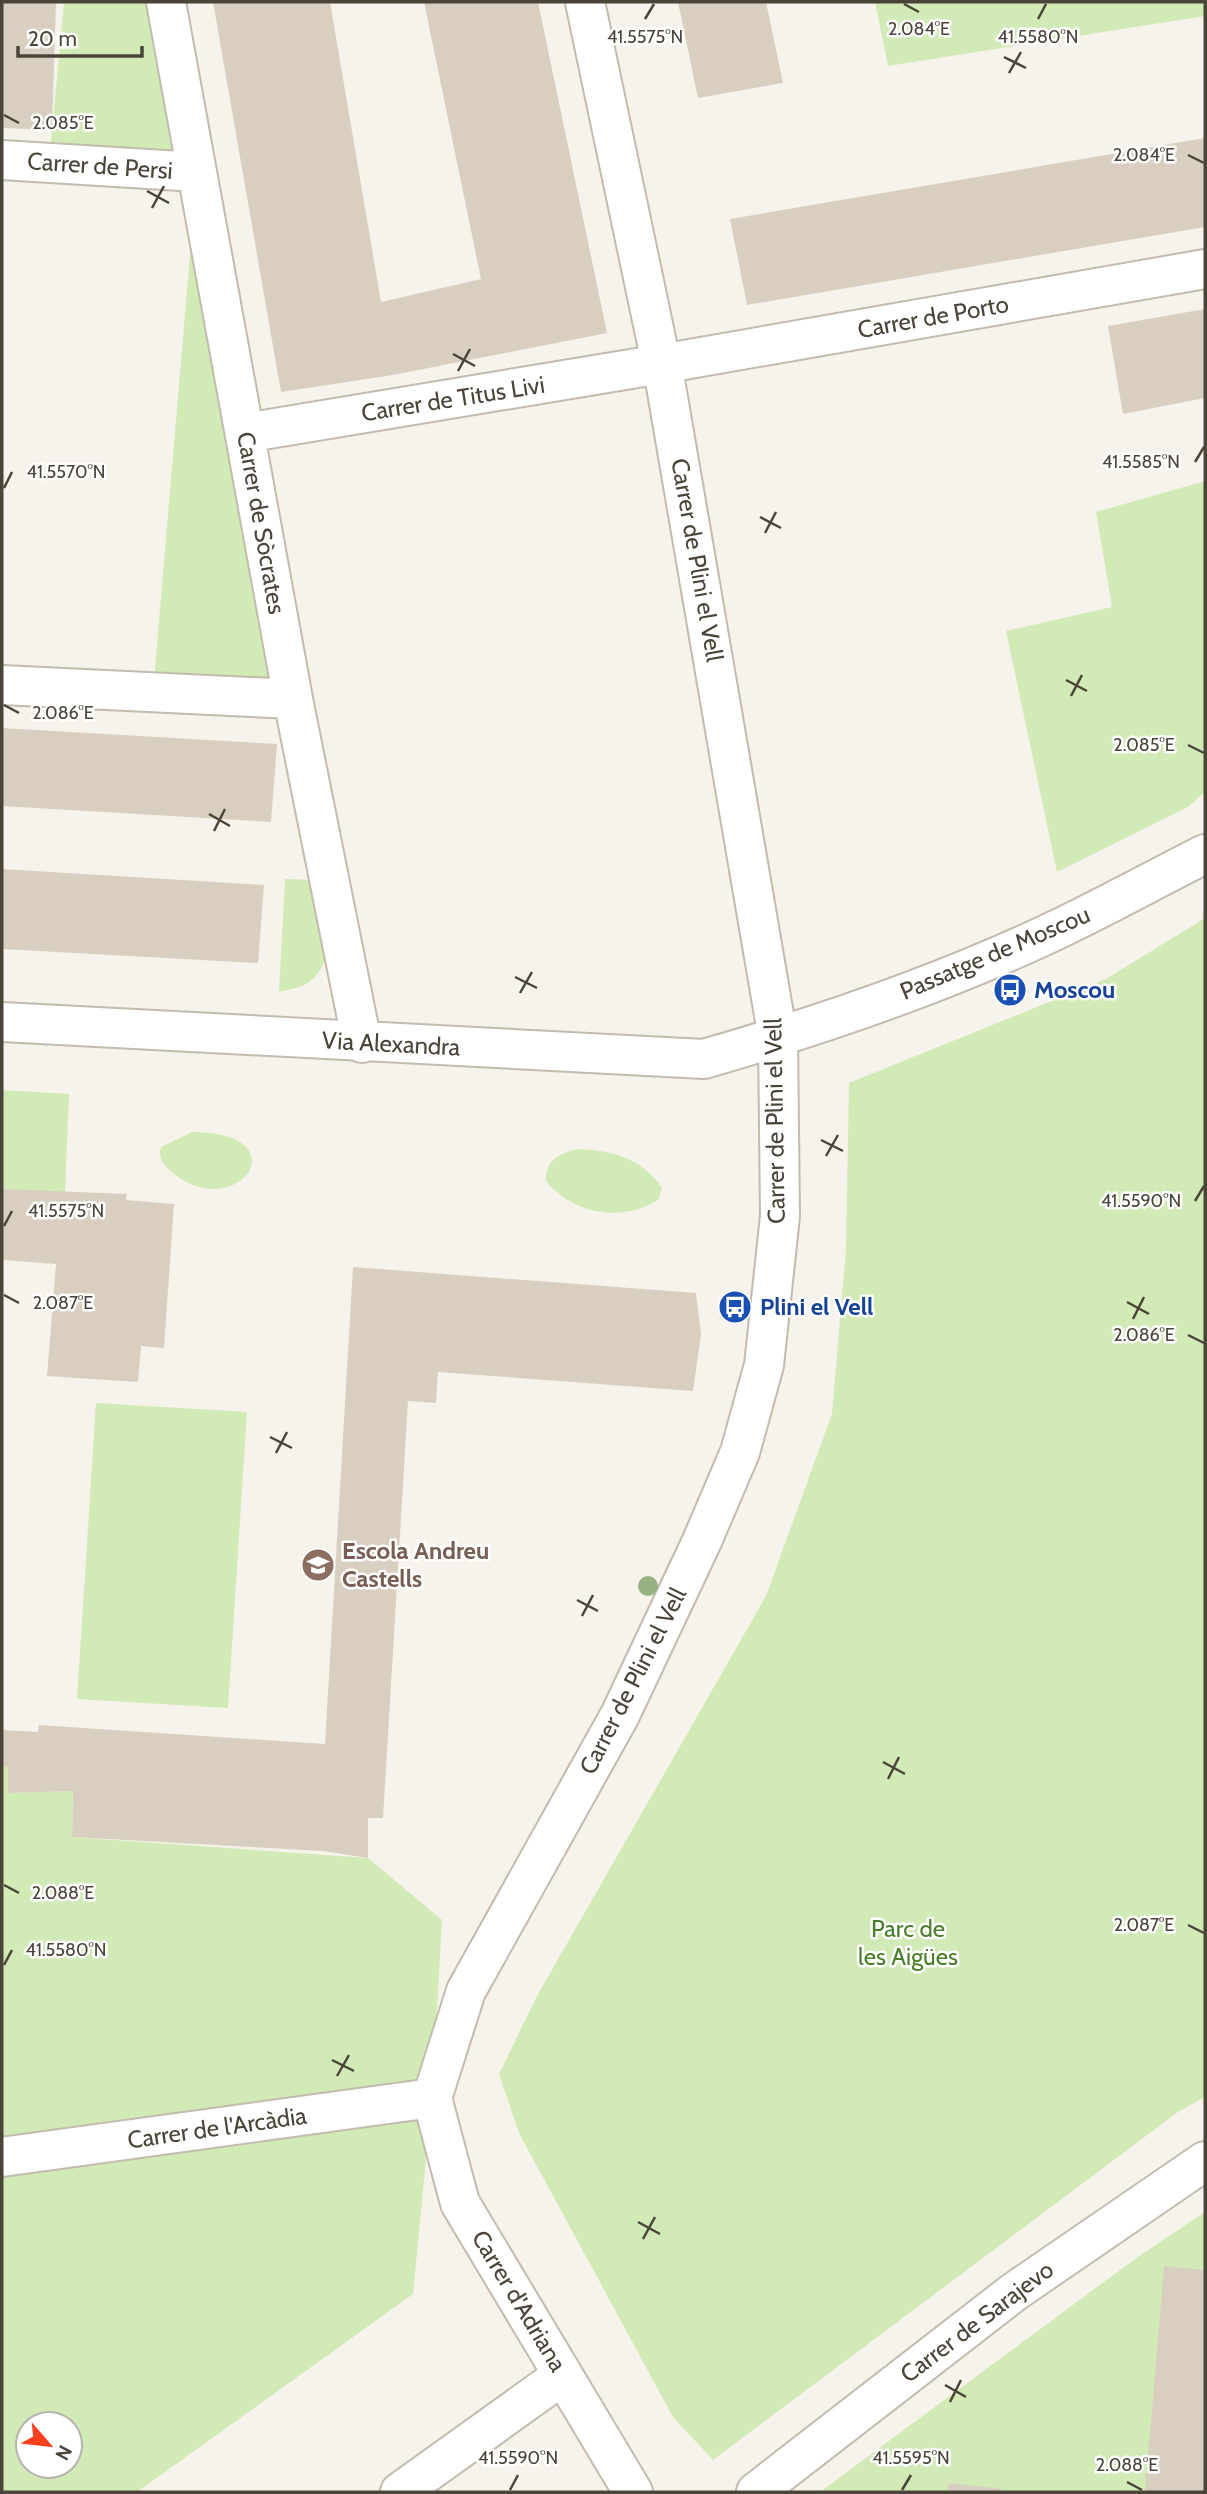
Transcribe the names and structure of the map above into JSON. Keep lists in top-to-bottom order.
{
  "streets": {
    "street": [
      "Carrer de Persi",
      "Carrer de Porto",
      "Carrer de Titus Livi",
      "Carrer de Sòcrates",
      "Carrer de Plini el Vell",
      "Passatge de Moscou",
      "Via Alexandra",
      "Carrer de l'Arcàdia",
      "Carrer d'Adriana",
      "Carrer de Sarajevo"
    ]
  },
  "crossings": [
    ["Carrer de Persi", "Carrer de Sòcrates"],
    ["Carrer de Porto", "Carrer de Titus Livi"],
    ["Carrer de Porto", "Carrer de Plini el Vell"],
    ["Carrer de Titus Livi", "Carrer de Sòcrates"],
    ["Carrer de Titus Livi", "Carrer de Plini el Vell"],
    ["Carrer de Sòcrates", "Via Alexandra"],
    ["Carrer de Plini el Vell", "Passatge de Moscou"],
    ["Carrer de Plini el Vell", "Via Alexandra"],
    ["Carrer de Plini el Vell", "Carrer de l'Arcàdia"],
    ["Carrer de Plini el Vell", "Carrer d'Adriana"],
    ["Passatge de Moscou", "Via Alexandra"],
    ["Carrer de l'Arcàdia", "Carrer d'Adriana"]
  ],
  "parks": ["Parc de les Aigües"],
  "places": {
    "bus stop": ["Moscou", "Plini el Vell"],
    "school or university": ["Escola Andreu Castells"]
  },
  "scale_bar": "20 m",
  "north": "bottom right",
  "coordinates": [
    "2.084°E",
    "41.5575°N",
    "41.5580°N",
    "2.085°E",
    "41.5585°N",
    "41.5570°N",
    "2.086°E",
    "41.5590°N",
    "2.087°E",
    "2.088°E",
    "41.5595°N"
  ]
}
